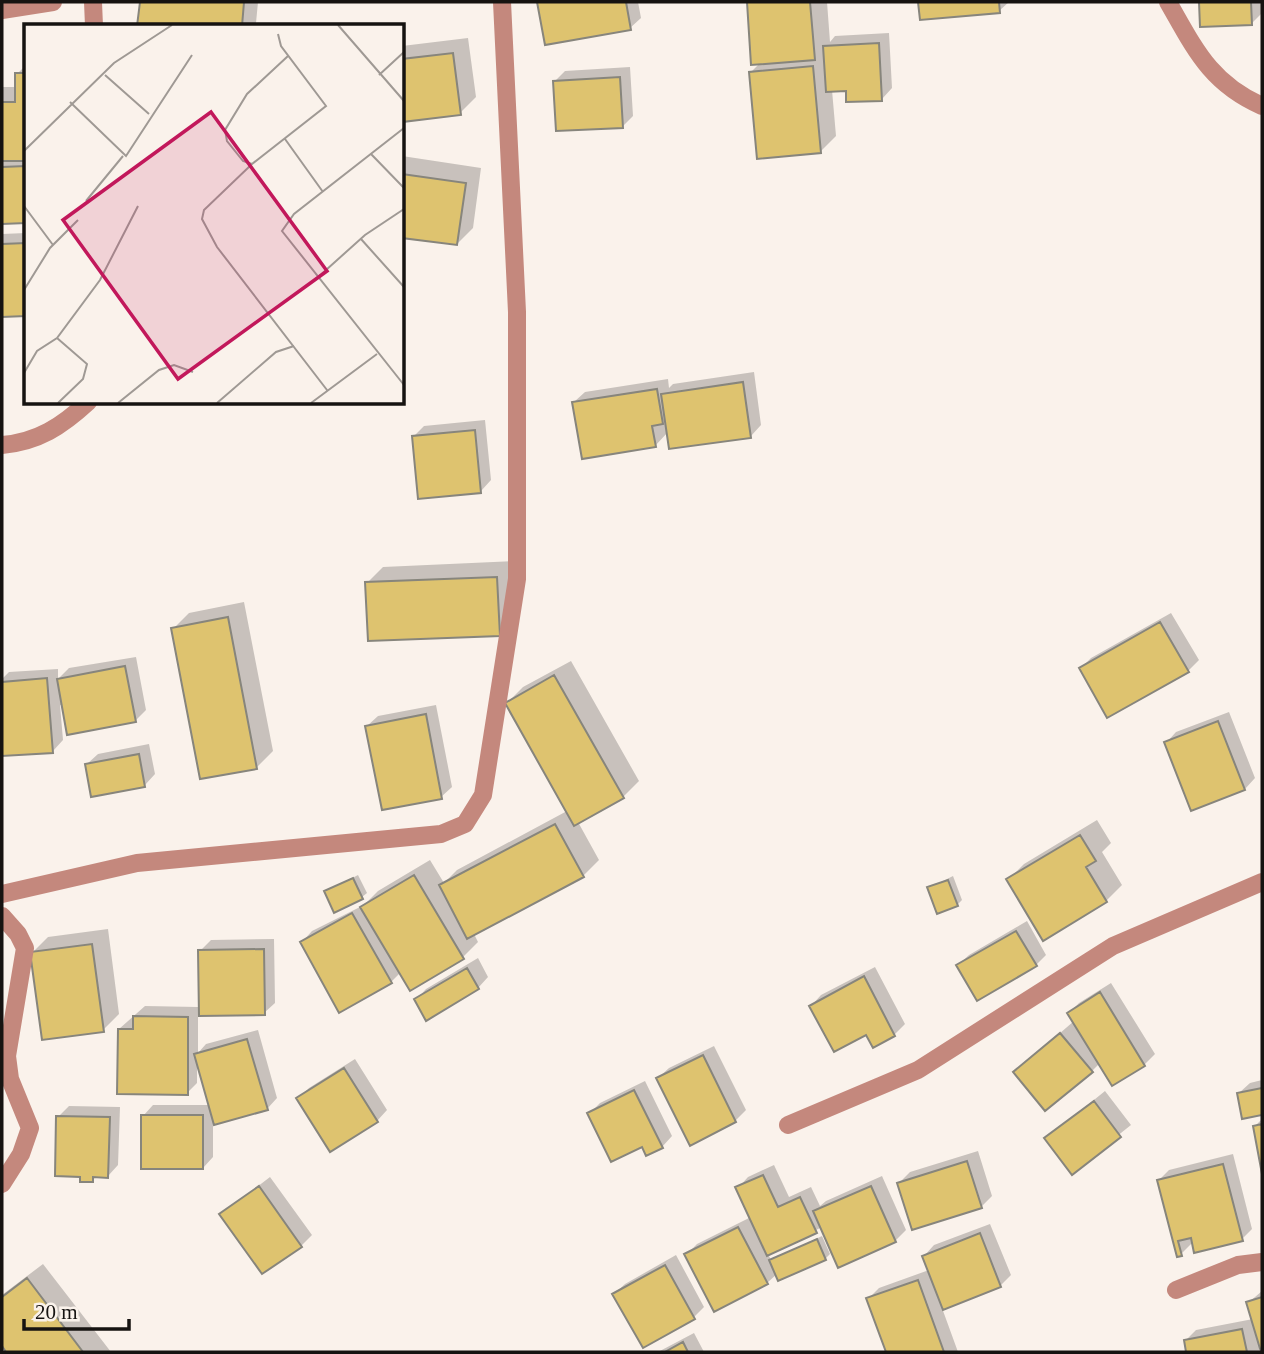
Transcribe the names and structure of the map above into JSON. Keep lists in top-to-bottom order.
{
  "scale_bar": "20 m"
}
